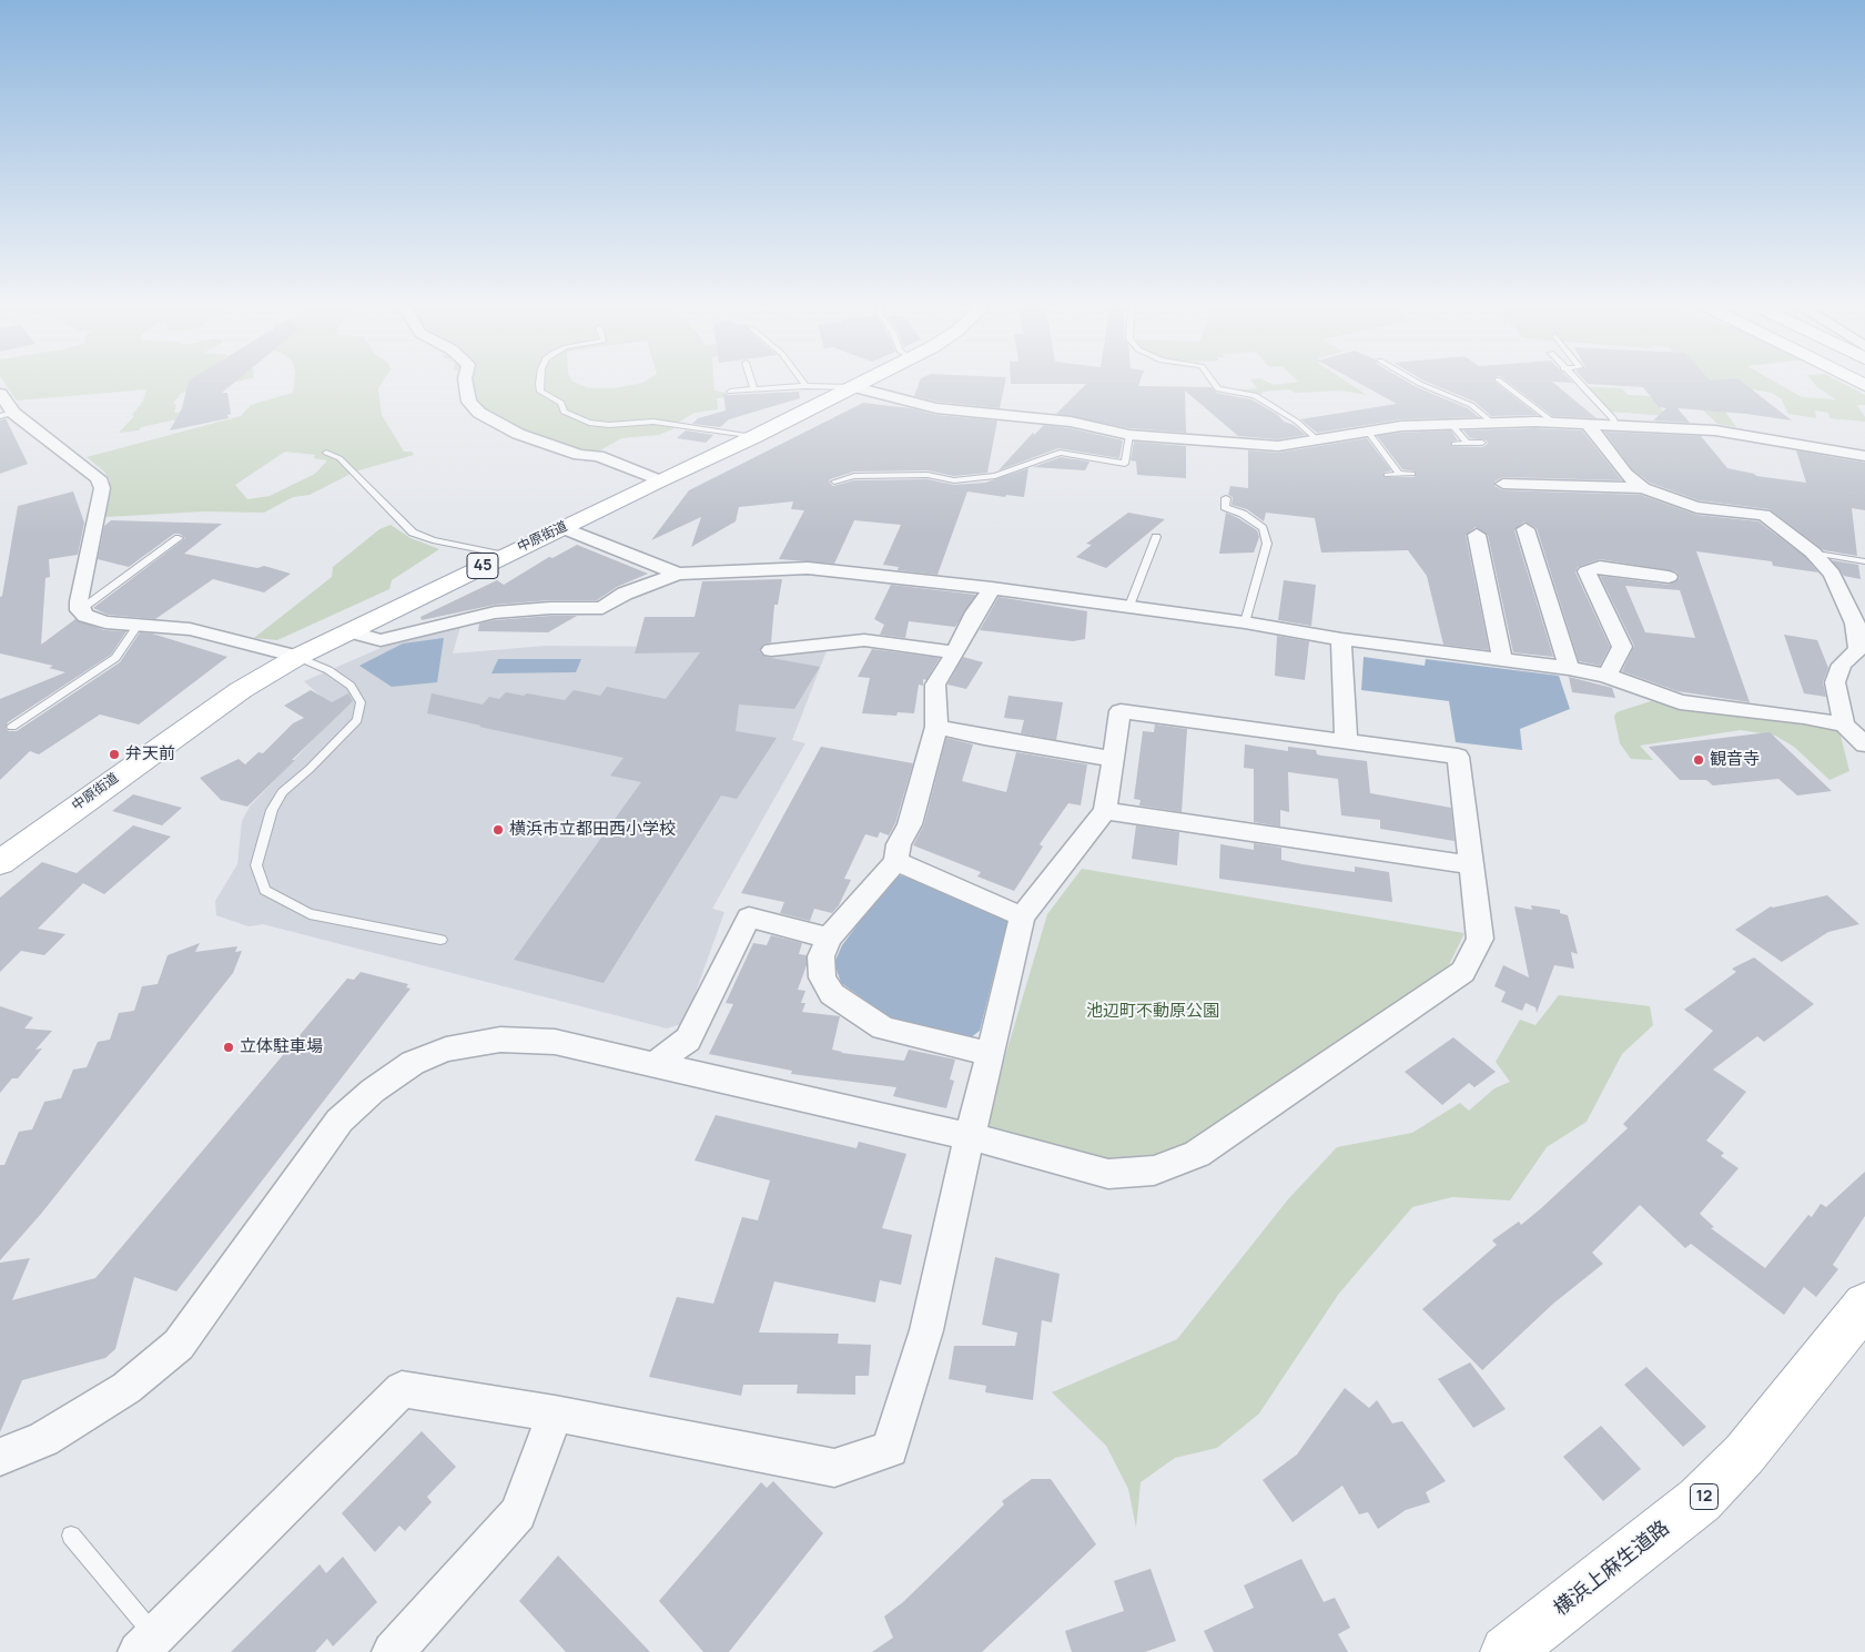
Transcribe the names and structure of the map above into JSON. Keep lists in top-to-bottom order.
{
  "streets": {
    "main road": [
      "中原街道",
      "45",
      "12",
      "横浜上麻生道路"
    ]
  },
  "parks": ["池辺町不動原公園"],
  "places": [
    "弁天前",
    "観音寺",
    "横浜市立都田西小学校",
    "立体駐車場"
  ]
}
